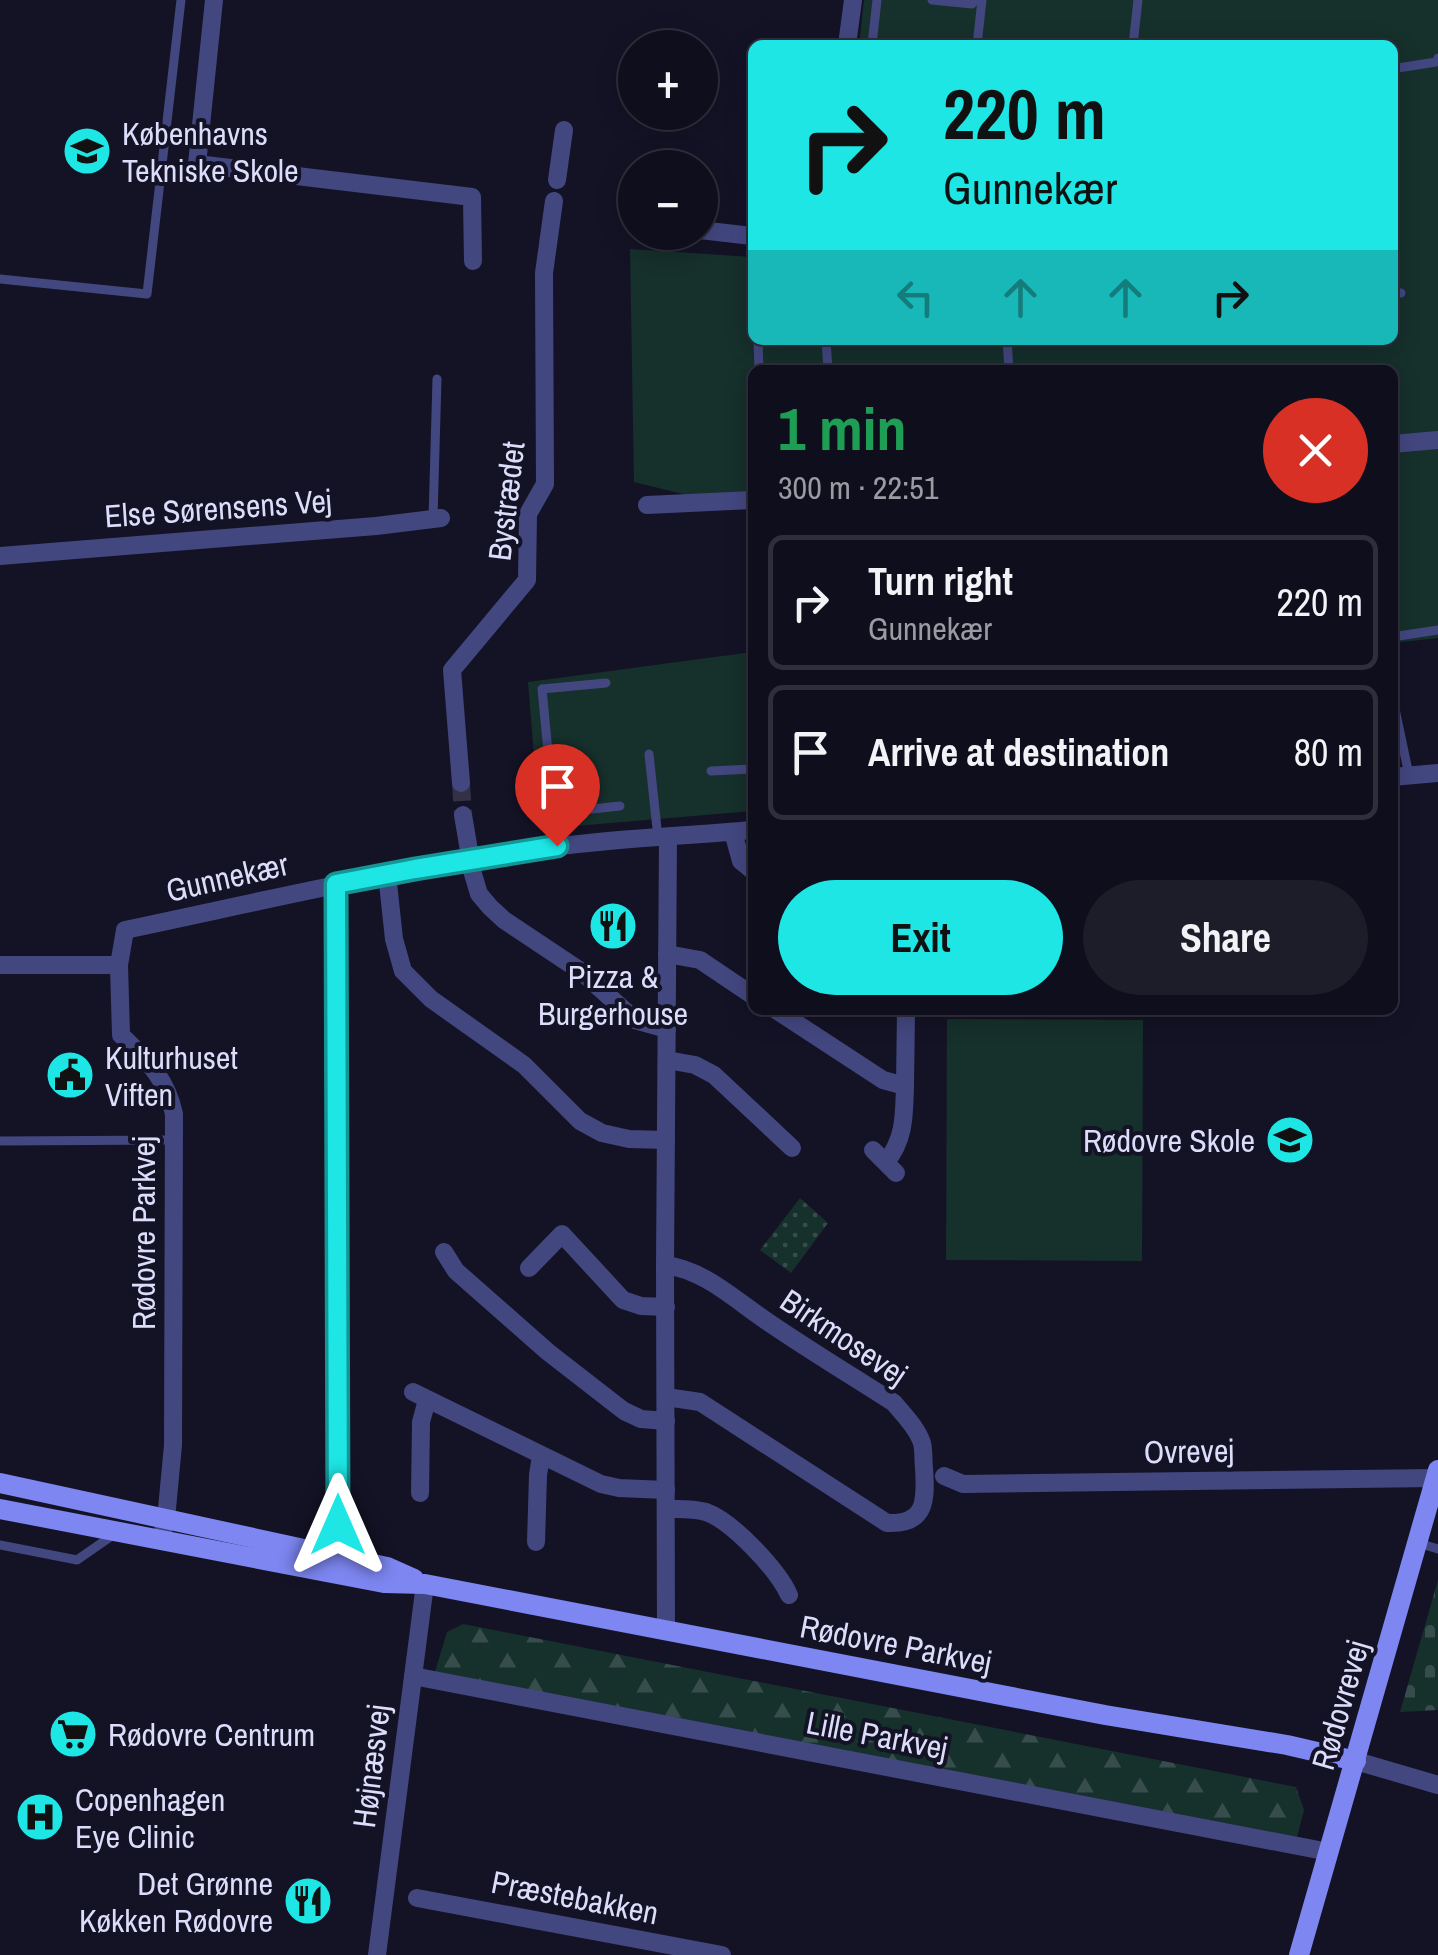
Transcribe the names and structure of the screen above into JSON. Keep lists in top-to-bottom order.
{
  "streets": {
    "street": [
      "Bystrædet",
      "Else Sørensens Vej",
      "Gunnekær",
      "Rødovre Parkvej",
      "Birkmosevej",
      "Ovrevej",
      "Rødovrevej",
      "Lille Parkvej",
      "Højnæsvej",
      "Præstebakken"
    ]
  },
  "crossings": [
    ["Gunnekær", "Rødovre Parkvej"],
    ["Rødovre Parkvej", "Rødovrevej"],
    ["Rødovre Parkvej", "Højnæsvej"],
    ["Ovrevej", "Rødovrevej"],
    ["Rødovrevej", "Lille Parkvej"],
    ["Lille Parkvej", "Højnæsvej"]
  ],
  "places": {
    "school or university": ["Københavns Tekniske Skole", "Rødovre Skole"],
    "restaurant": ["Pizza & Burgerhouse", "Det Grønne Køkken Rødovre"],
    "public building": ["Kulturhuset Viften"],
    "supermarket": ["Rødovre Centrum"],
    "hospital": ["Copenhagen Eye Clinic"]
  },
  "page": {
    "map_buttons": ["+", "−"],
    "turn": ["220 m", "Gunnekær"],
    "heading": ["1 min", "300 m · 22:51"],
    "list": [
      {
        "name": "Turn right",
        "note": "Gunnekær",
        "value": "220 m"
      },
      {
        "name": "Arrive at destination",
        "value": "80 m"
      }
    ],
    "buttons": ["Exit", "Share"]
  }
}
